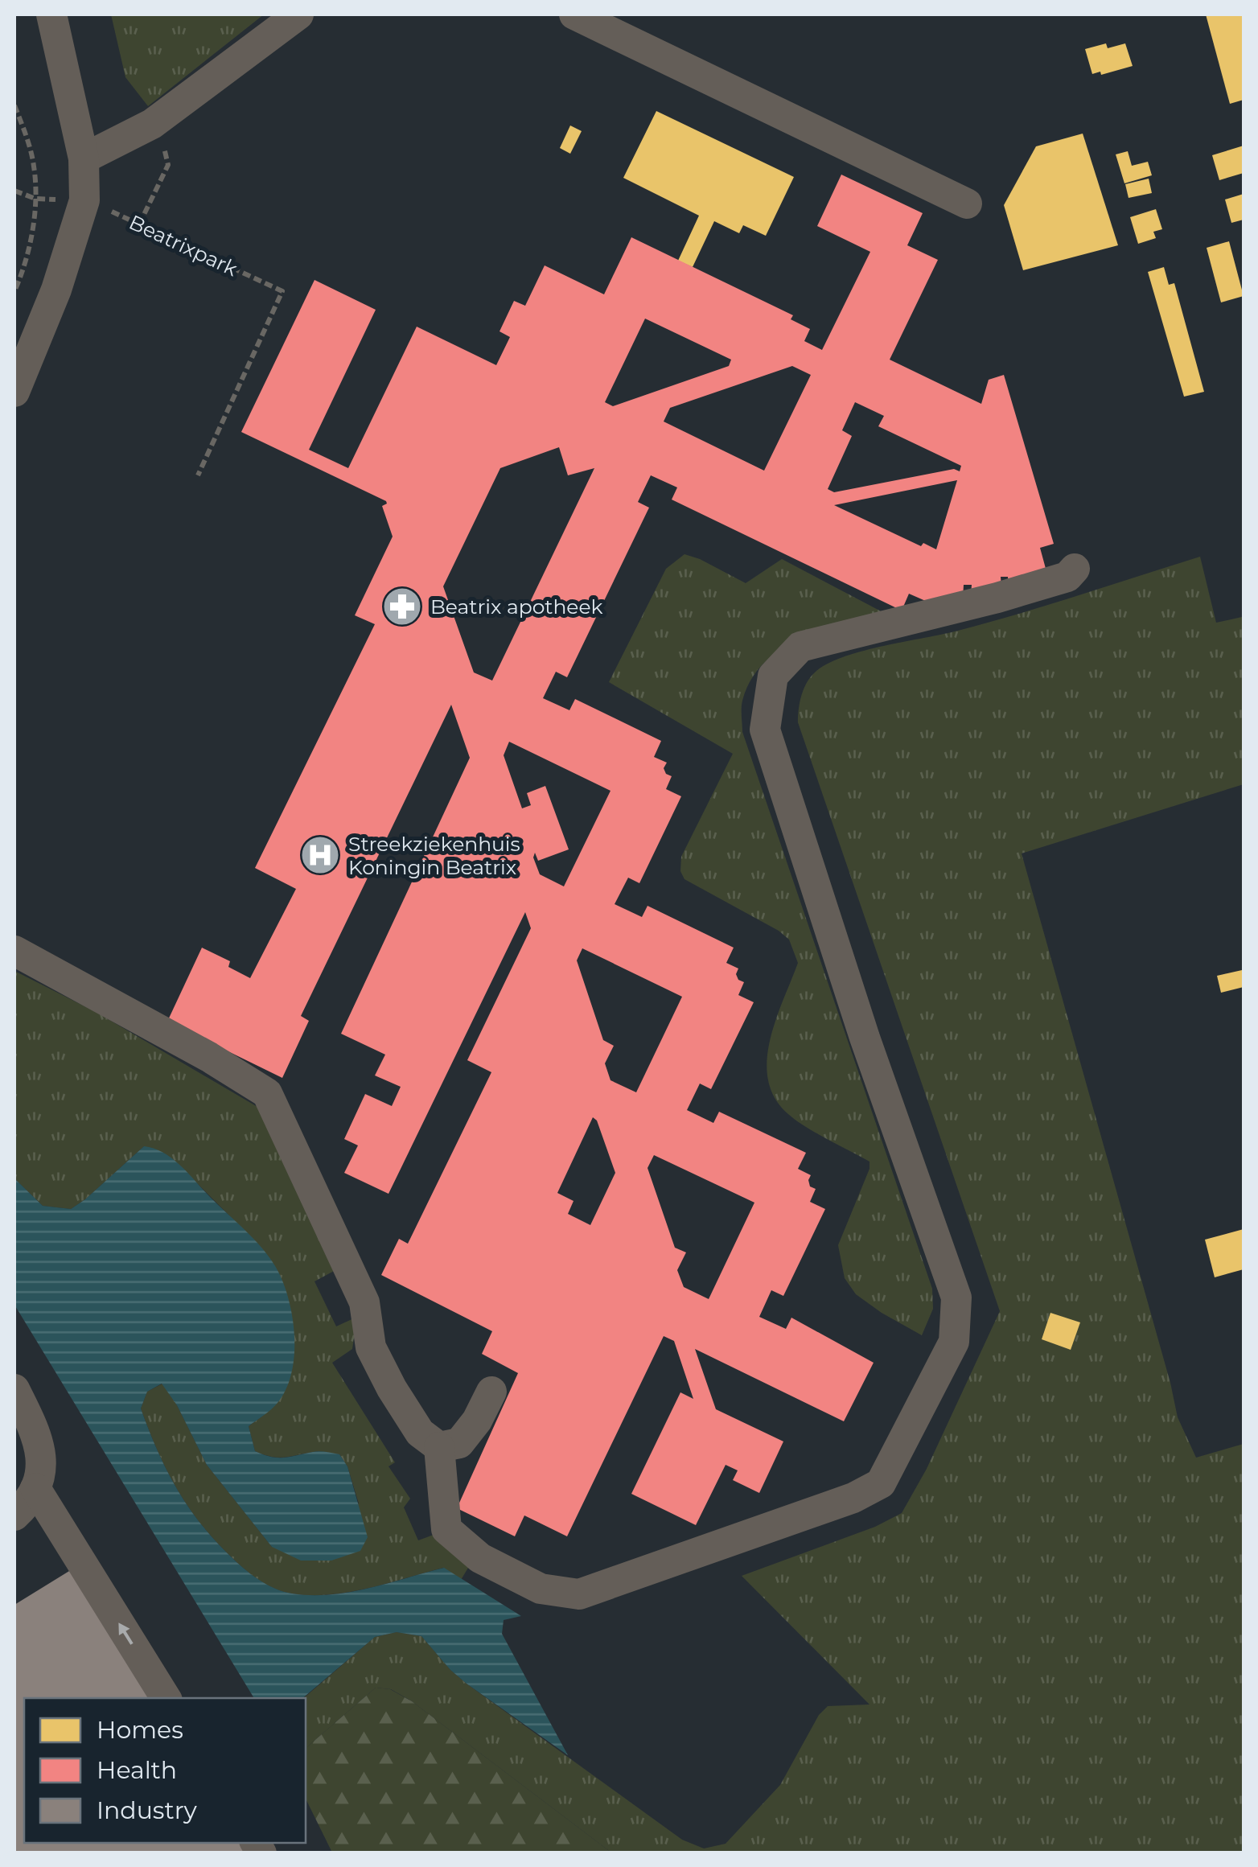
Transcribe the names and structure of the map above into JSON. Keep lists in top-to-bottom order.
{
  "streets": {
    "path": ["Beatrixpark"]
  },
  "places": {
    "pharmacy": ["Beatrix apotheek"],
    "hospital": ["Streekziekenhuis Koningin Beatrix"]
  },
  "legend": ["Homes", "Health", "Industry"]
}
